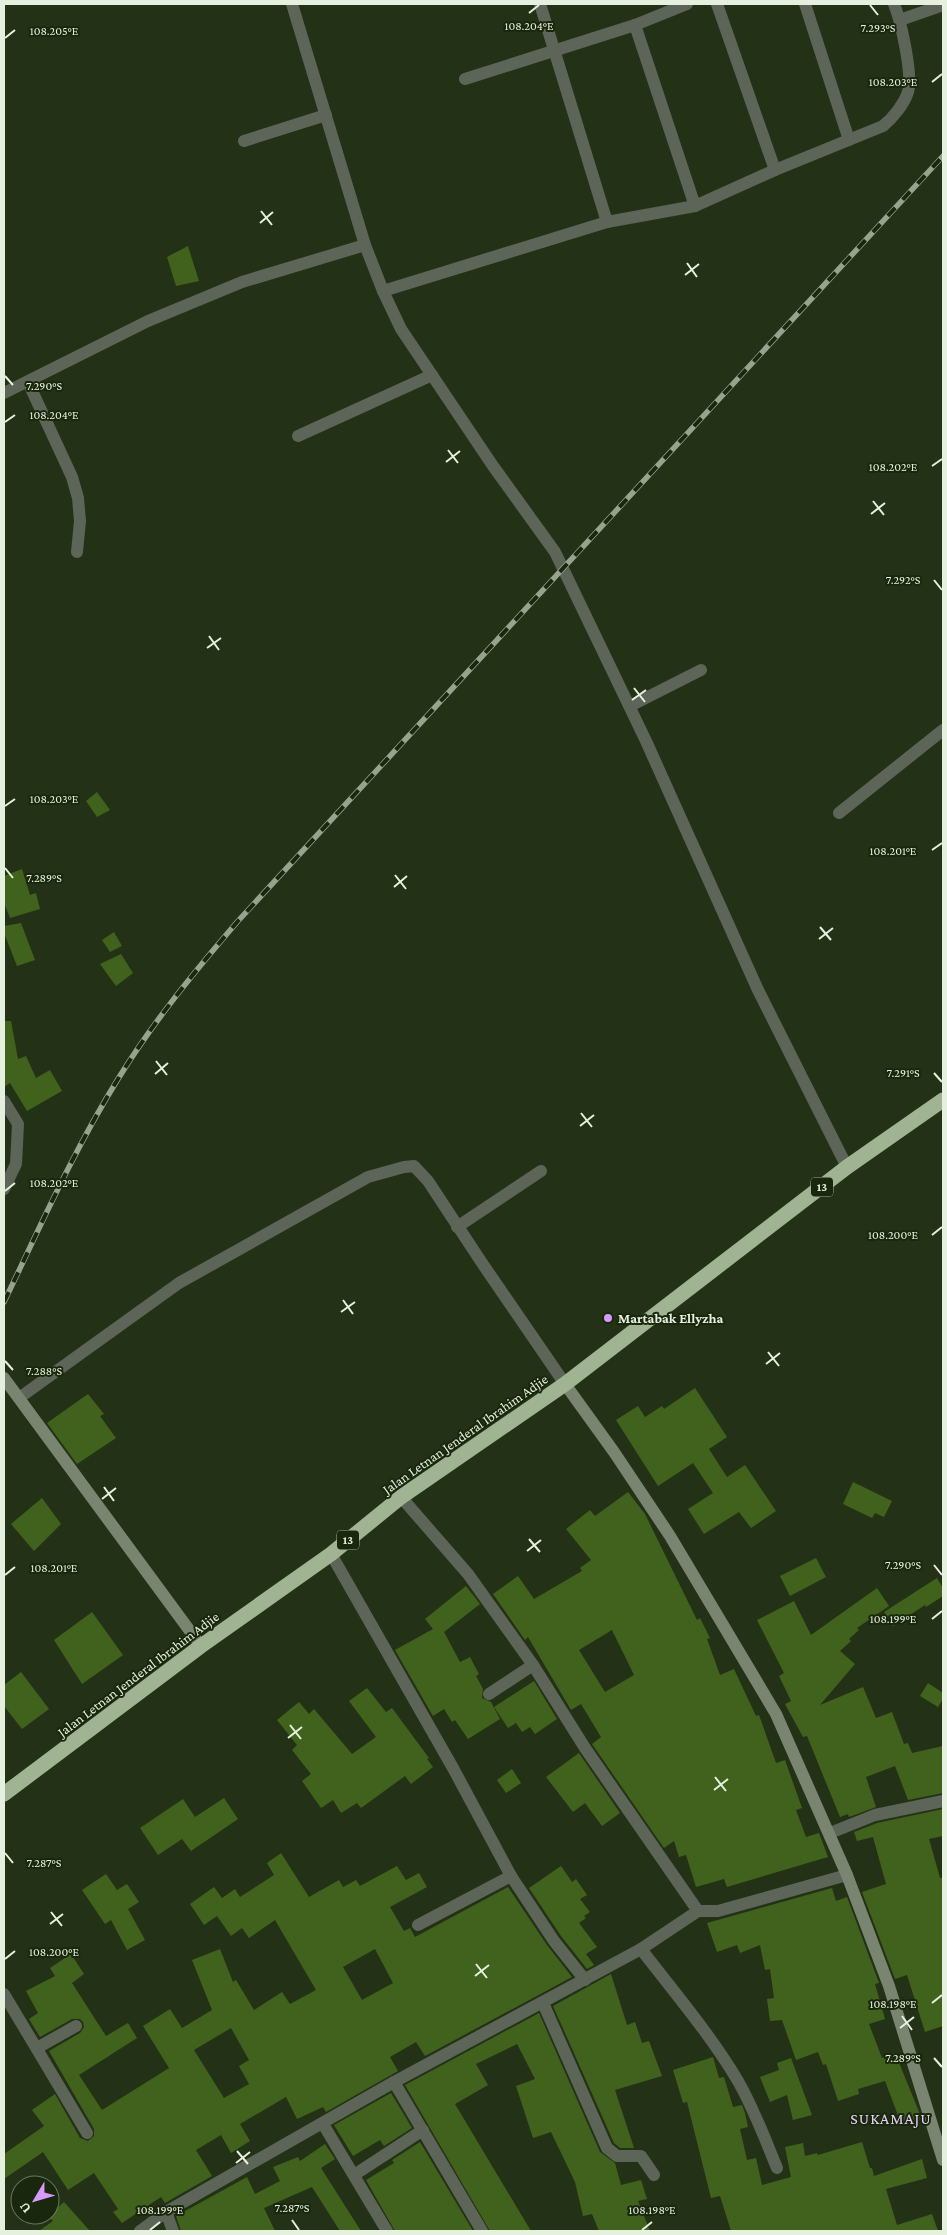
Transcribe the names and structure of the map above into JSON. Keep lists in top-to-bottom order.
{
  "streets": {
    "highway": ["13", "Jalan Letnan Jenderal Ibrahim Adjie"]
  },
  "districts": ["SUKAMAJU"],
  "places": ["Martabak Ellyzha"],
  "north": "bottom left",
  "coordinates": [
    "108.204°E",
    "7.293°S",
    "108.205°E",
    "108.203°E",
    "7.290°S",
    "108.202°E",
    "7.292°S",
    "108.201°E",
    "7.289°S",
    "7.291°S",
    "108.200°E",
    "7.288°S",
    "108.199°E",
    "7.287°S",
    "108.198°E"
  ]
}
